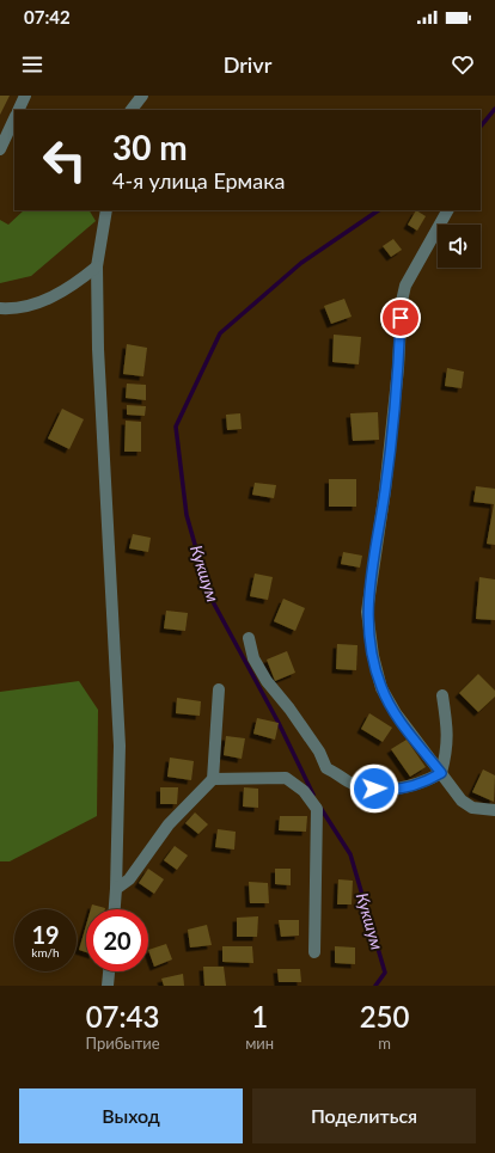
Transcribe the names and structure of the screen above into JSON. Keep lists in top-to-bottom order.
{
  "water": ["Кукшум"],
  "page": {
    "status": "07:42",
    "header": "Drivr",
    "turn": ["30 m", "4-я улица Ермака"],
    "speed": "19 km/h",
    "limit": "20",
    "eta": [
      "07:43",
      "Прибытие",
      "1",
      "мин",
      "250",
      "m"
    ],
    "buttons": ["Выход", "Поделиться"]
  }
}
